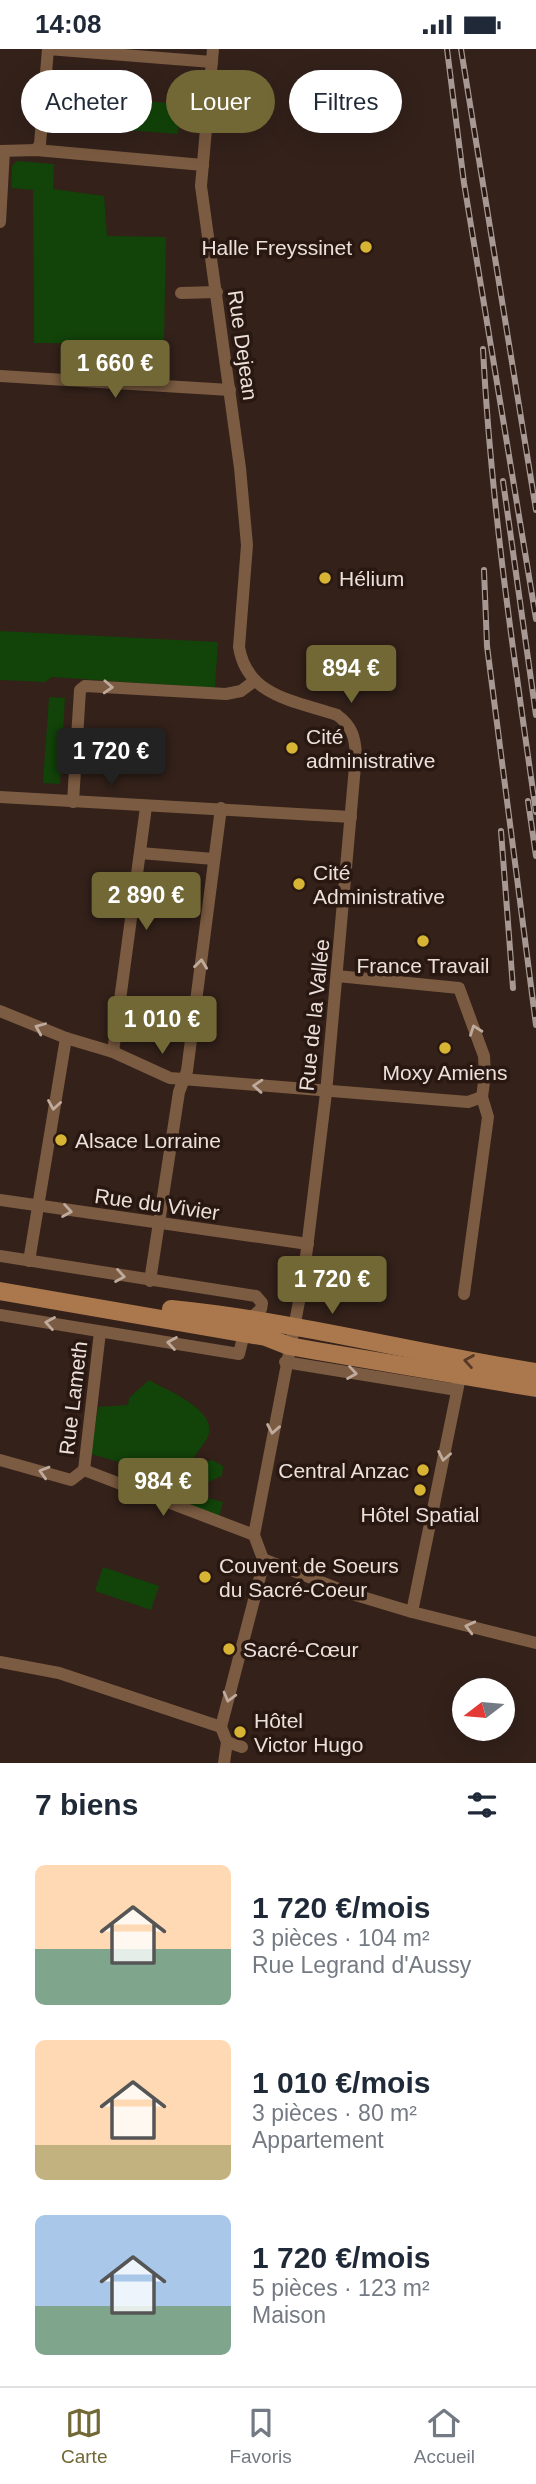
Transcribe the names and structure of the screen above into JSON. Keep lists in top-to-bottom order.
{
  "streets": {
    "street": [
      "Rue Dejean",
      "Rue de la Vallée",
      "Rue du Vivier",
      "Rue Lameth"
    ]
  },
  "crossings": [
    ["Rue Dejean", "Rue de la Vallée"],
    ["Rue de la Vallée", "Rue du Vivier"]
  ],
  "places": [
    "Halle Freyssinet",
    "Hélium",
    "Cité administrative",
    "Cité Administrative",
    "France Travail",
    "Moxy Amiens",
    "Alsace Lorraine",
    "Central Anzac",
    "Hôtel Spatial",
    "Couvent de Soeurs du Sacré-Coeur",
    "Sacré-Cœur",
    "Hôtel Victor Hugo"
  ],
  "north": "left",
  "page": {
    "status": "14:08",
    "chip": ["Acheter", "Louer", "Filtres"],
    "price": [
      "1 660 €",
      "894 €",
      "1 720 €",
      "2 890 €",
      "1 010 €",
      "1 720 €",
      "984 €"
    ],
    "heading": "7 biens",
    "list": [
      {
        "name": "1 720 €/mois",
        "note": "3 pièces · 104 m² · Rue Legrand d'Aussy"
      },
      {
        "name": "1 010 €/mois",
        "note": "3 pièces · 80 m² · Appartement"
      },
      {
        "name": "1 720 €/mois",
        "note": "5 pièces · 123 m² · Maison"
      }
    ],
    "tabs": ["Carte", "Favoris", "Accueil"]
  }
}
